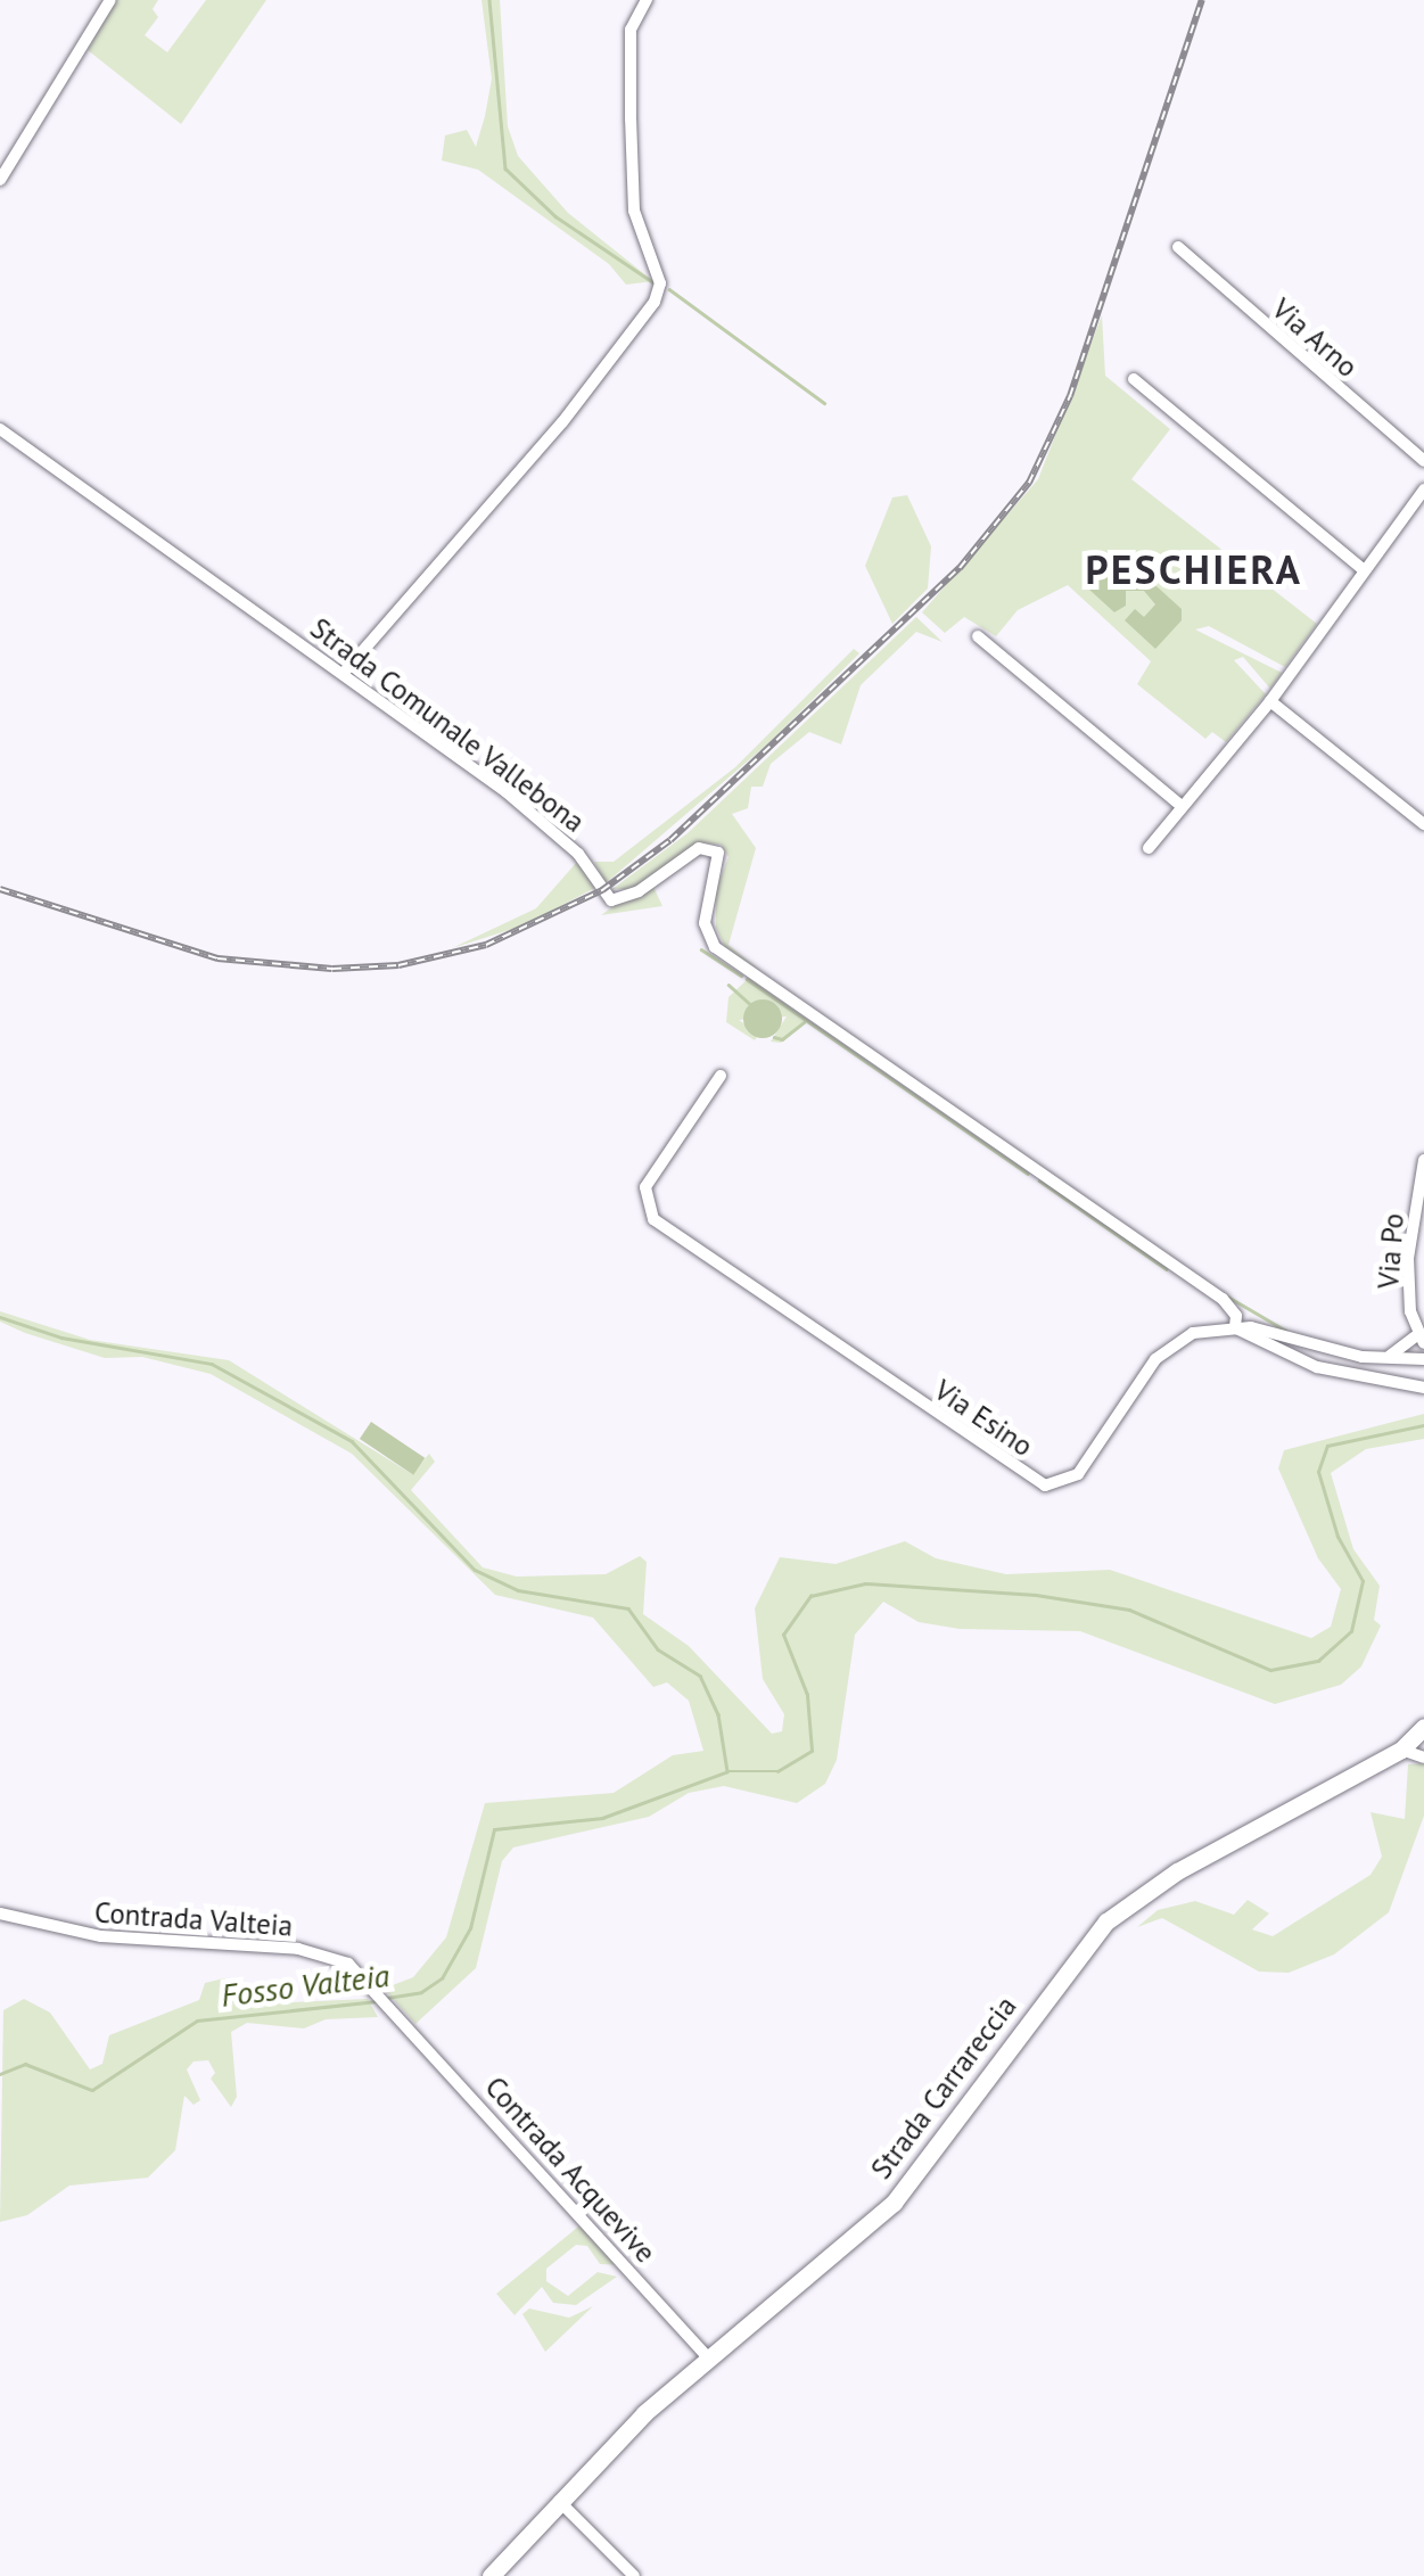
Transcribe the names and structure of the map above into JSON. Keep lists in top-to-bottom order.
{
  "streets": {
    "main road": ["Strada Carrareccia"],
    "street": [
      "Via Arno",
      "Strada Comunale Vallebona",
      "Via Po",
      "Via Esino",
      "Contrada Valteia",
      "Contrada Acquevive"
    ]
  },
  "crossings": [
    ["Strada Comunale Vallebona", "Via Esino"],
    ["Contrada Valteia", "Contrada Acquevive"],
    ["Strada Carrareccia", "Contrada Acquevive"]
  ],
  "districts": ["PESCHIERA"],
  "water": ["Fosso Valteia"]
}
